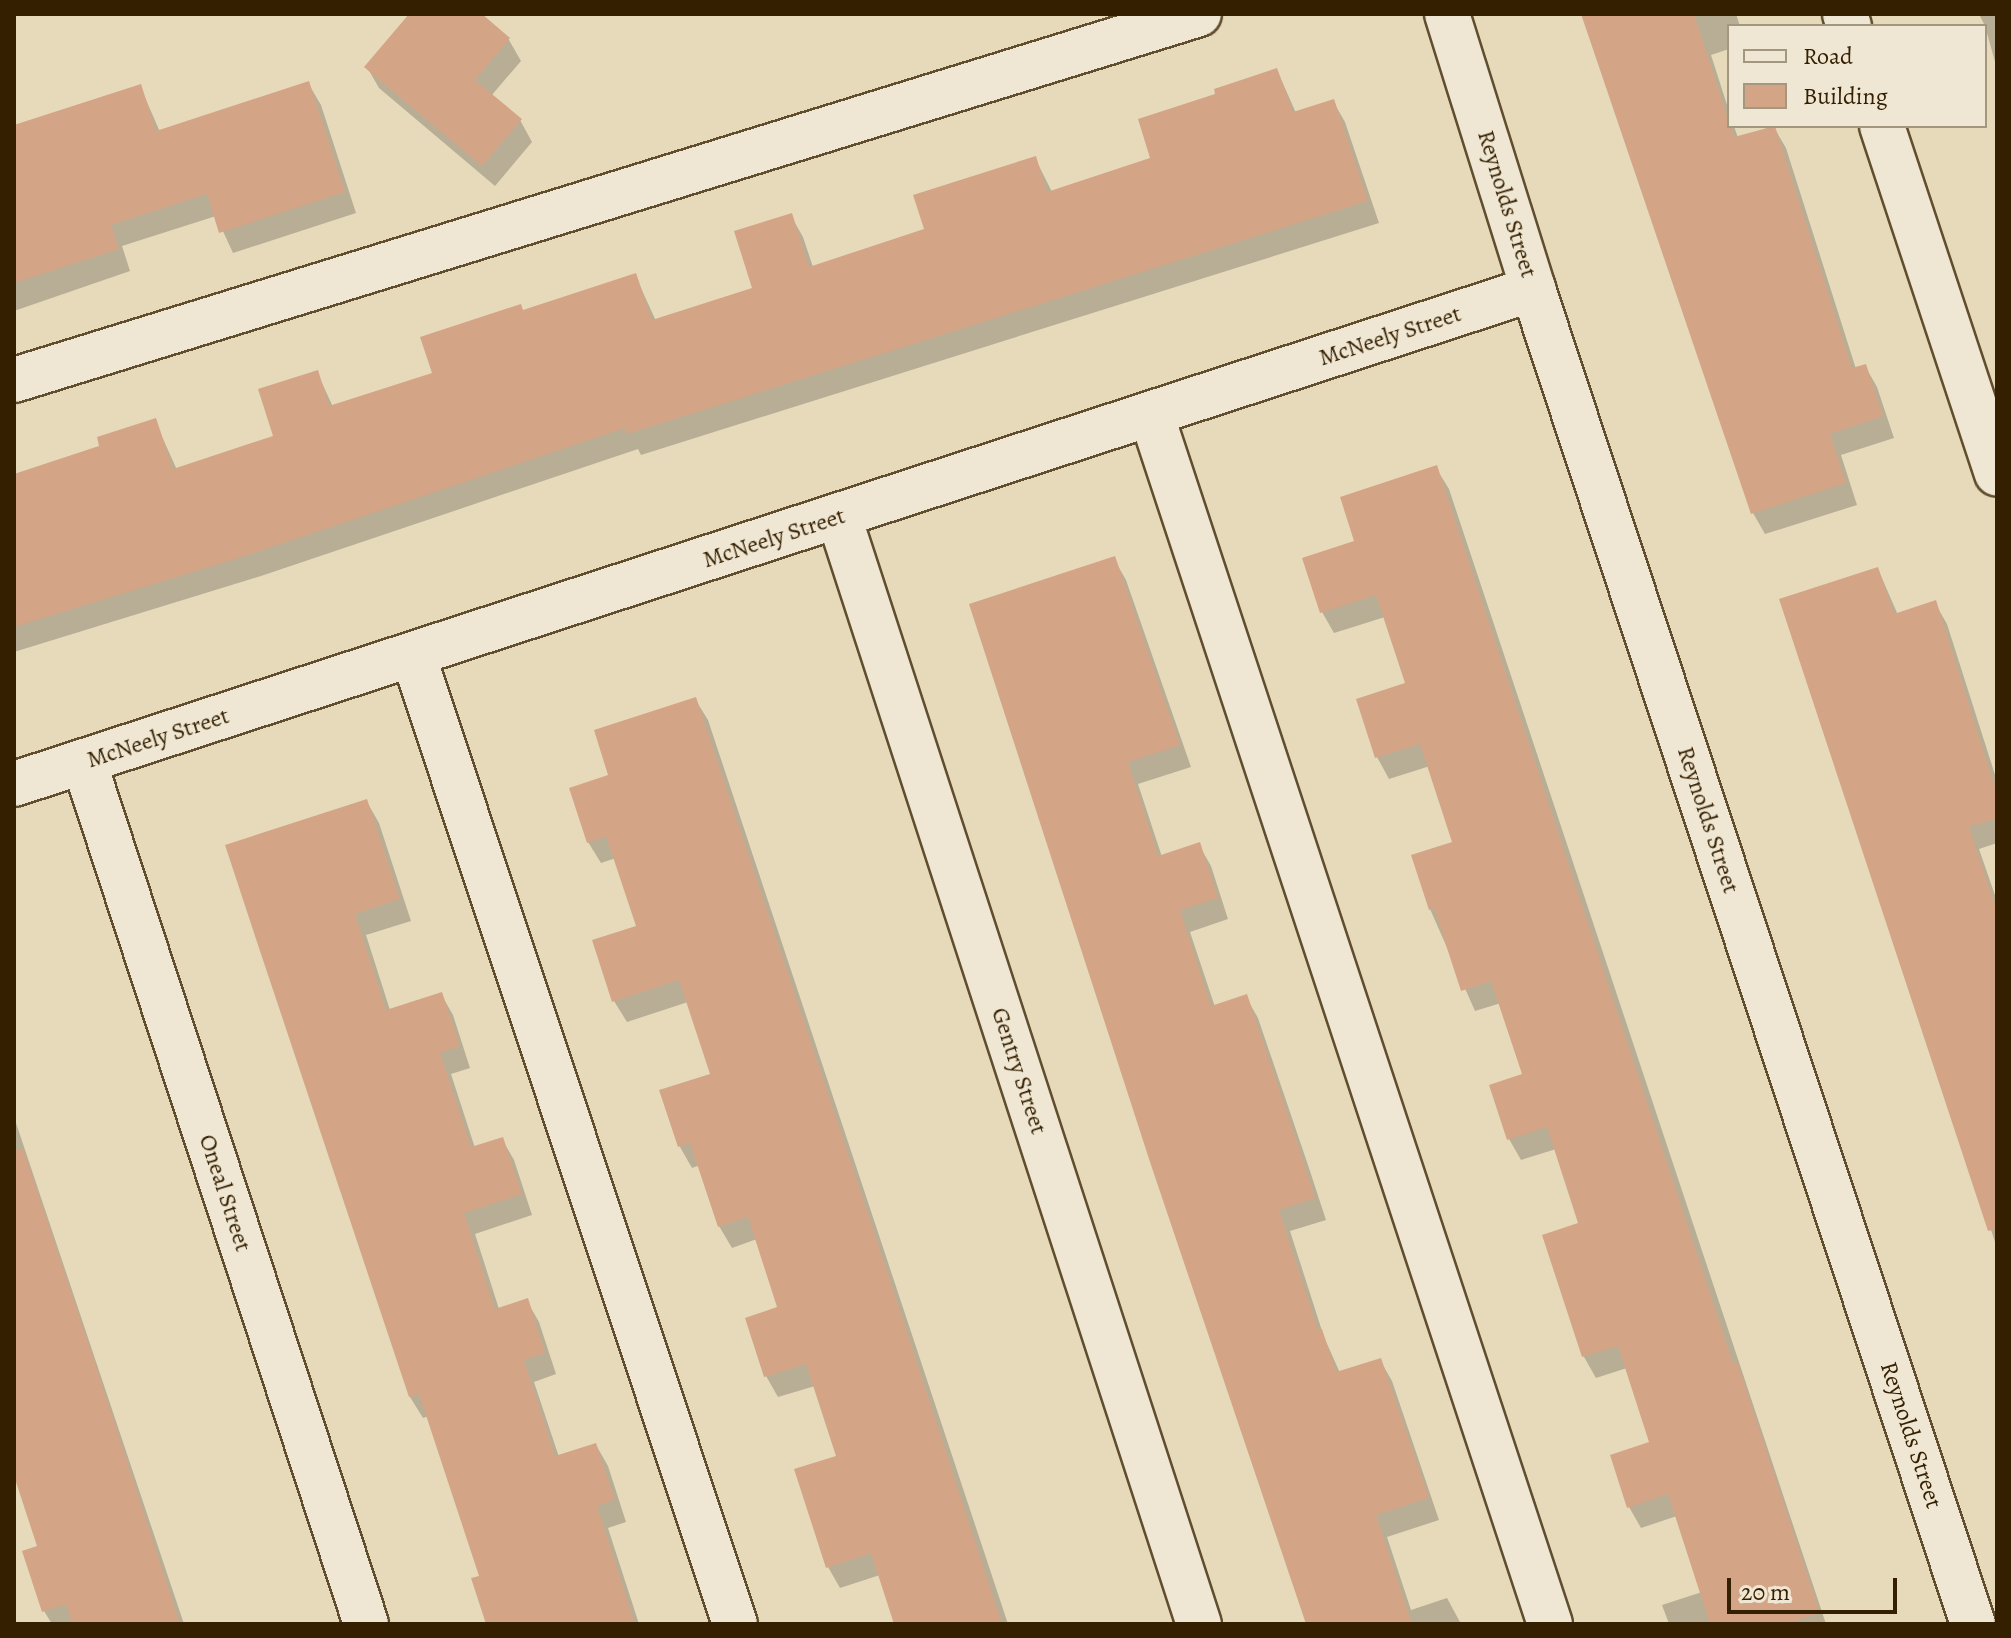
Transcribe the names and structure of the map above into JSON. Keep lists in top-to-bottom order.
{
  "streets": {
    "street": [
      "Reynolds Street",
      "McNeely Street",
      "Gentry Street",
      "Oneal Street"
    ]
  },
  "crossings": [
    ["Reynolds Street", "McNeely Street"],
    ["McNeely Street", "Gentry Street"],
    ["McNeely Street", "Oneal Street"]
  ],
  "legend": ["Road", "Building"],
  "scale_bar": "20 m"
}
